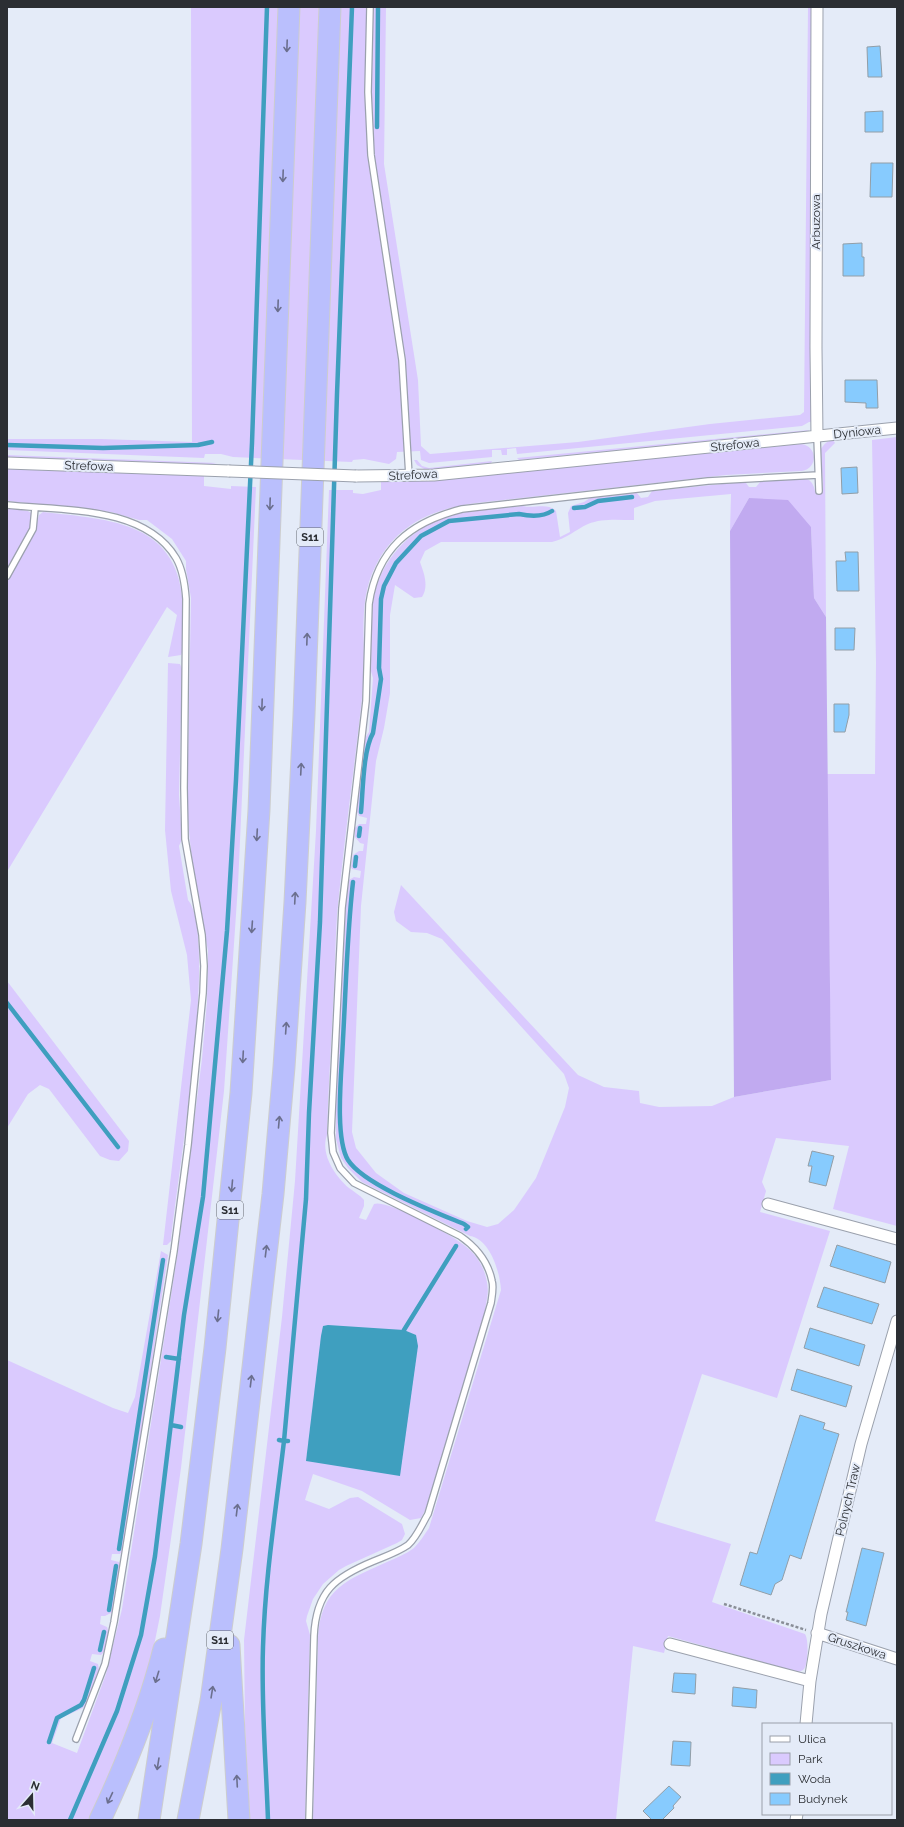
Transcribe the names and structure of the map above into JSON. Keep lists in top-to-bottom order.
{
  "streets": {
    "highway": ["S11"],
    "street": [
      "Arbuzowa",
      "Dyniowa",
      "Strefowa",
      "Polnych Traw",
      "Gruszkowa"
    ]
  },
  "crossings": [
    ["Arbuzowa", "Dyniowa"],
    ["Arbuzowa", "Strefowa"],
    ["Dyniowa", "Strefowa"],
    ["Polnych Traw", "Gruszkowa"]
  ],
  "legend": [
    "Ulica",
    "Park",
    "Woda",
    "Budynek"
  ],
  "north": "top"
}
